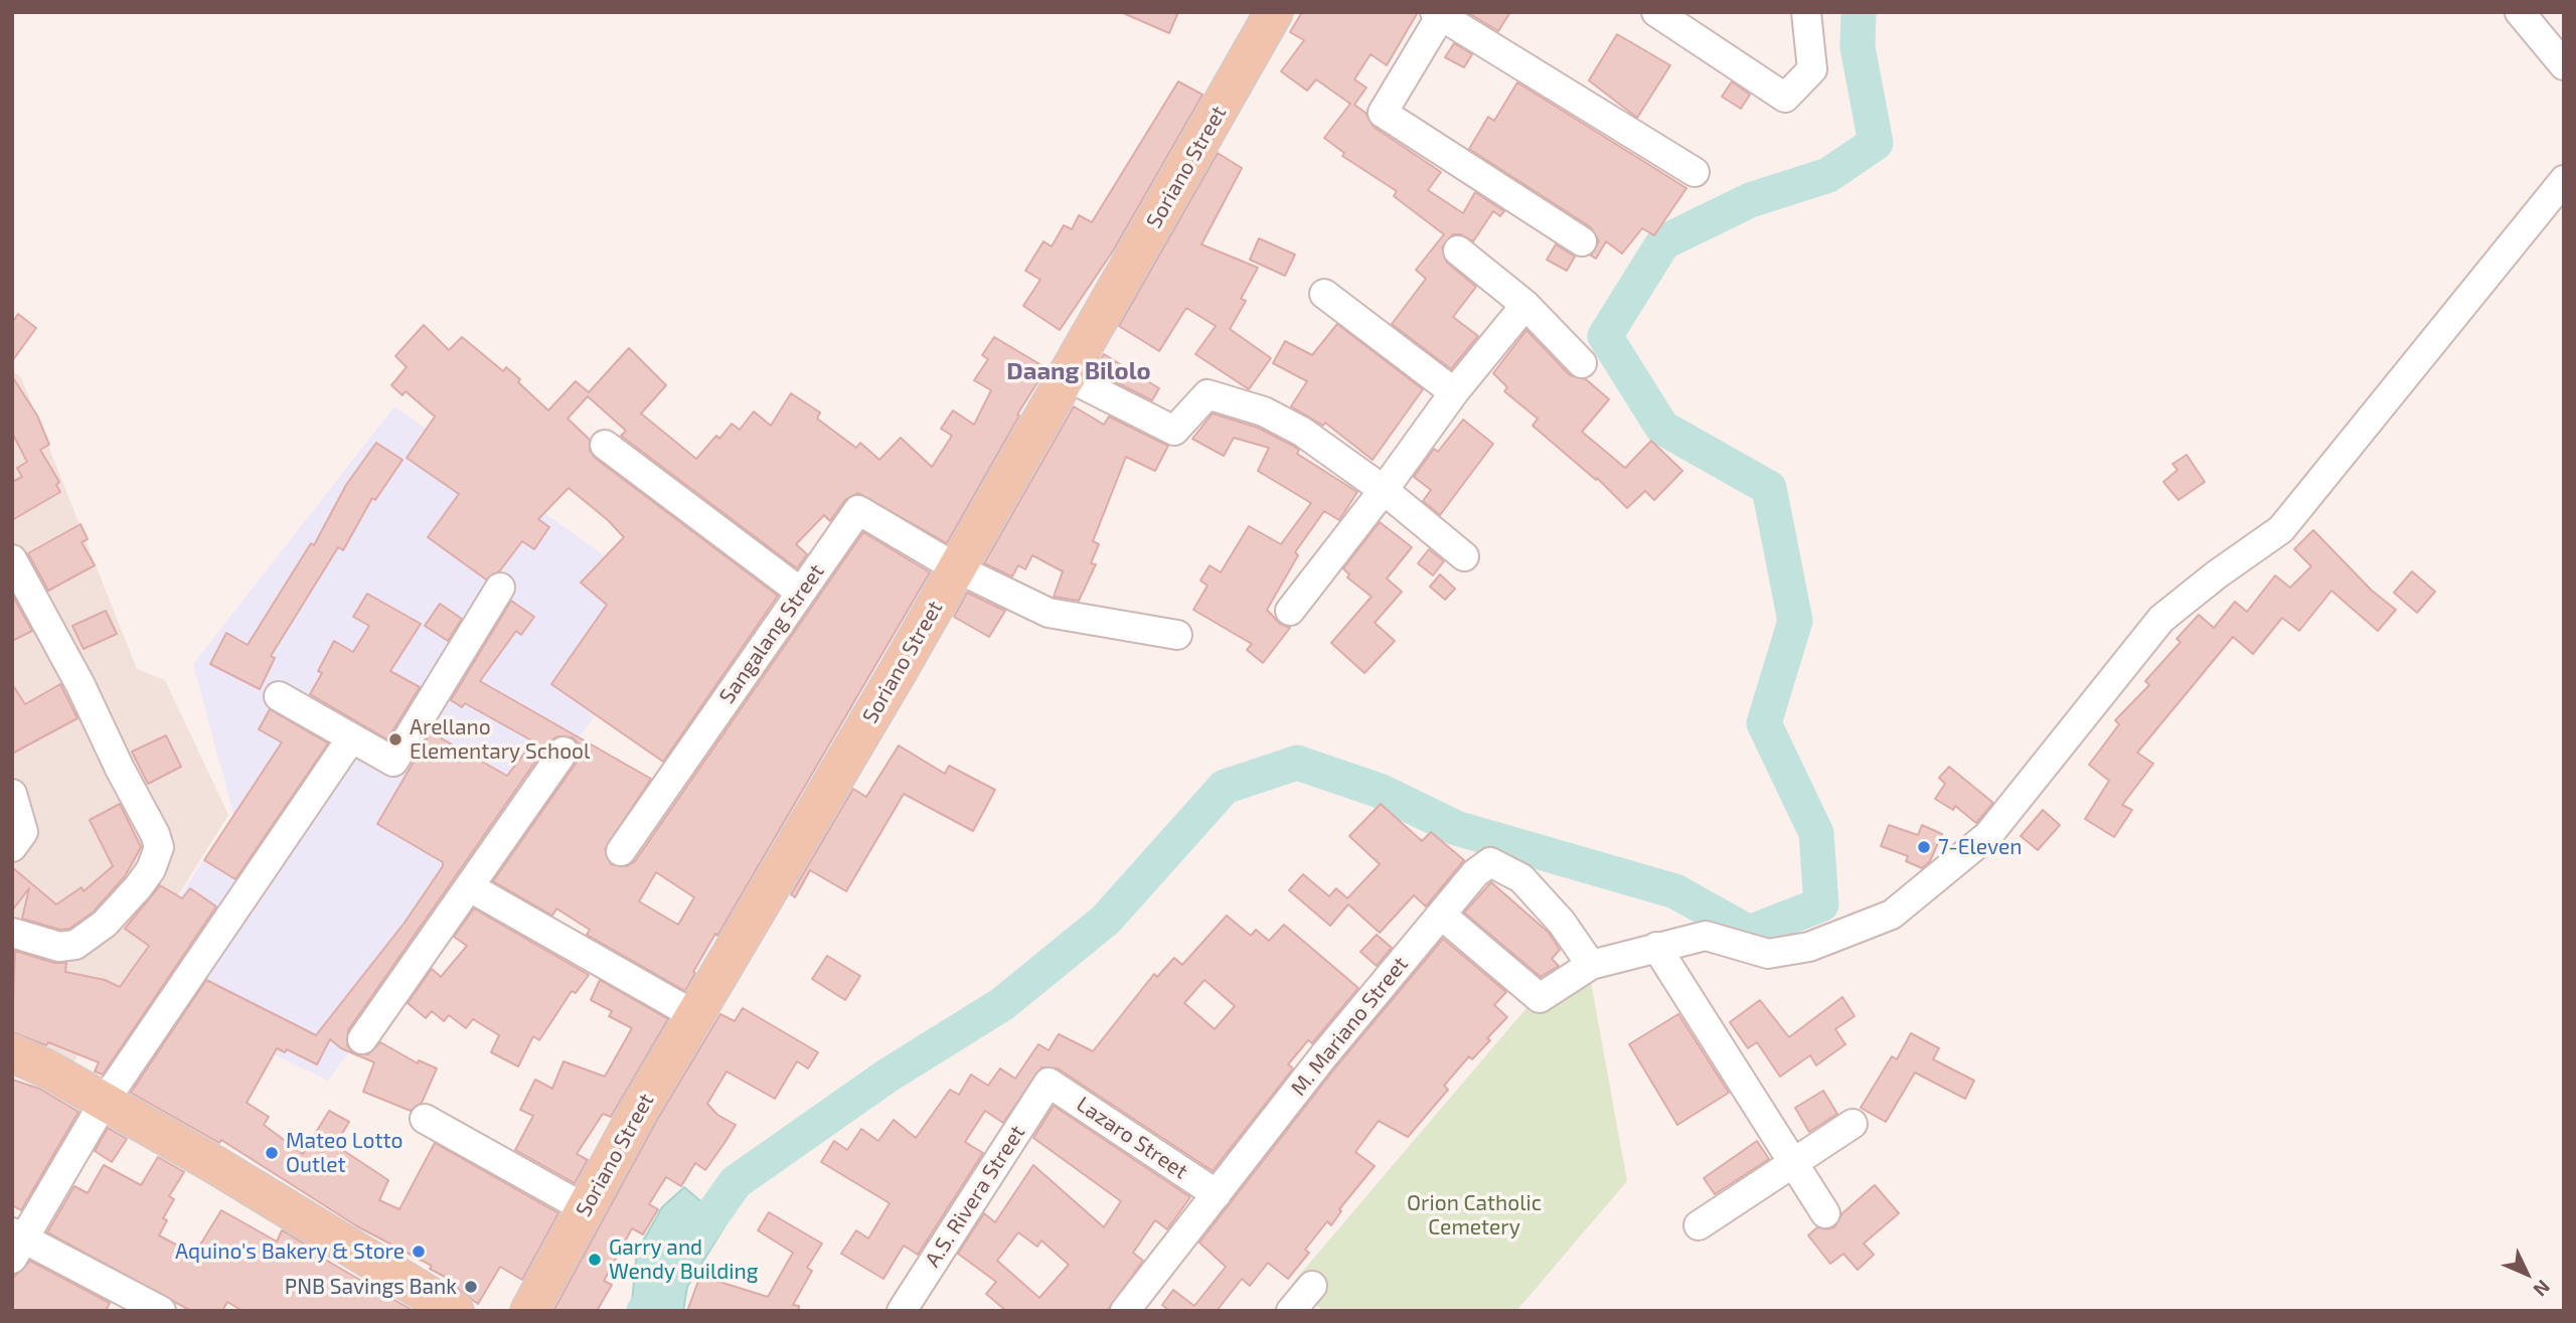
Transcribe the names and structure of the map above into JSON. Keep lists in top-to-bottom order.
{
  "streets": {
    "main road": ["Soriano Street"],
    "street": [
      "Sangalang Street",
      "M. Mariano Street",
      "Lazaro Street",
      "A.S. Rivera Street"
    ]
  },
  "crossings": [
    ["Soriano Street", "Sangalang Street"],
    ["M. Mariano Street", "Lazaro Street"],
    ["Lazaro Street", "A.S. Rivera Street"]
  ],
  "districts": ["Daang Bilolo"],
  "parks": ["Orion Catholic Cemetery"],
  "places": [
    "Arellano Elementary School",
    "7-Eleven",
    "Mateo Lotto Outlet",
    "Aquino's Bakery & Store",
    "Garry and Wendy Building",
    "PNB Savings Bank"
  ],
  "north": "bottom right"
}
